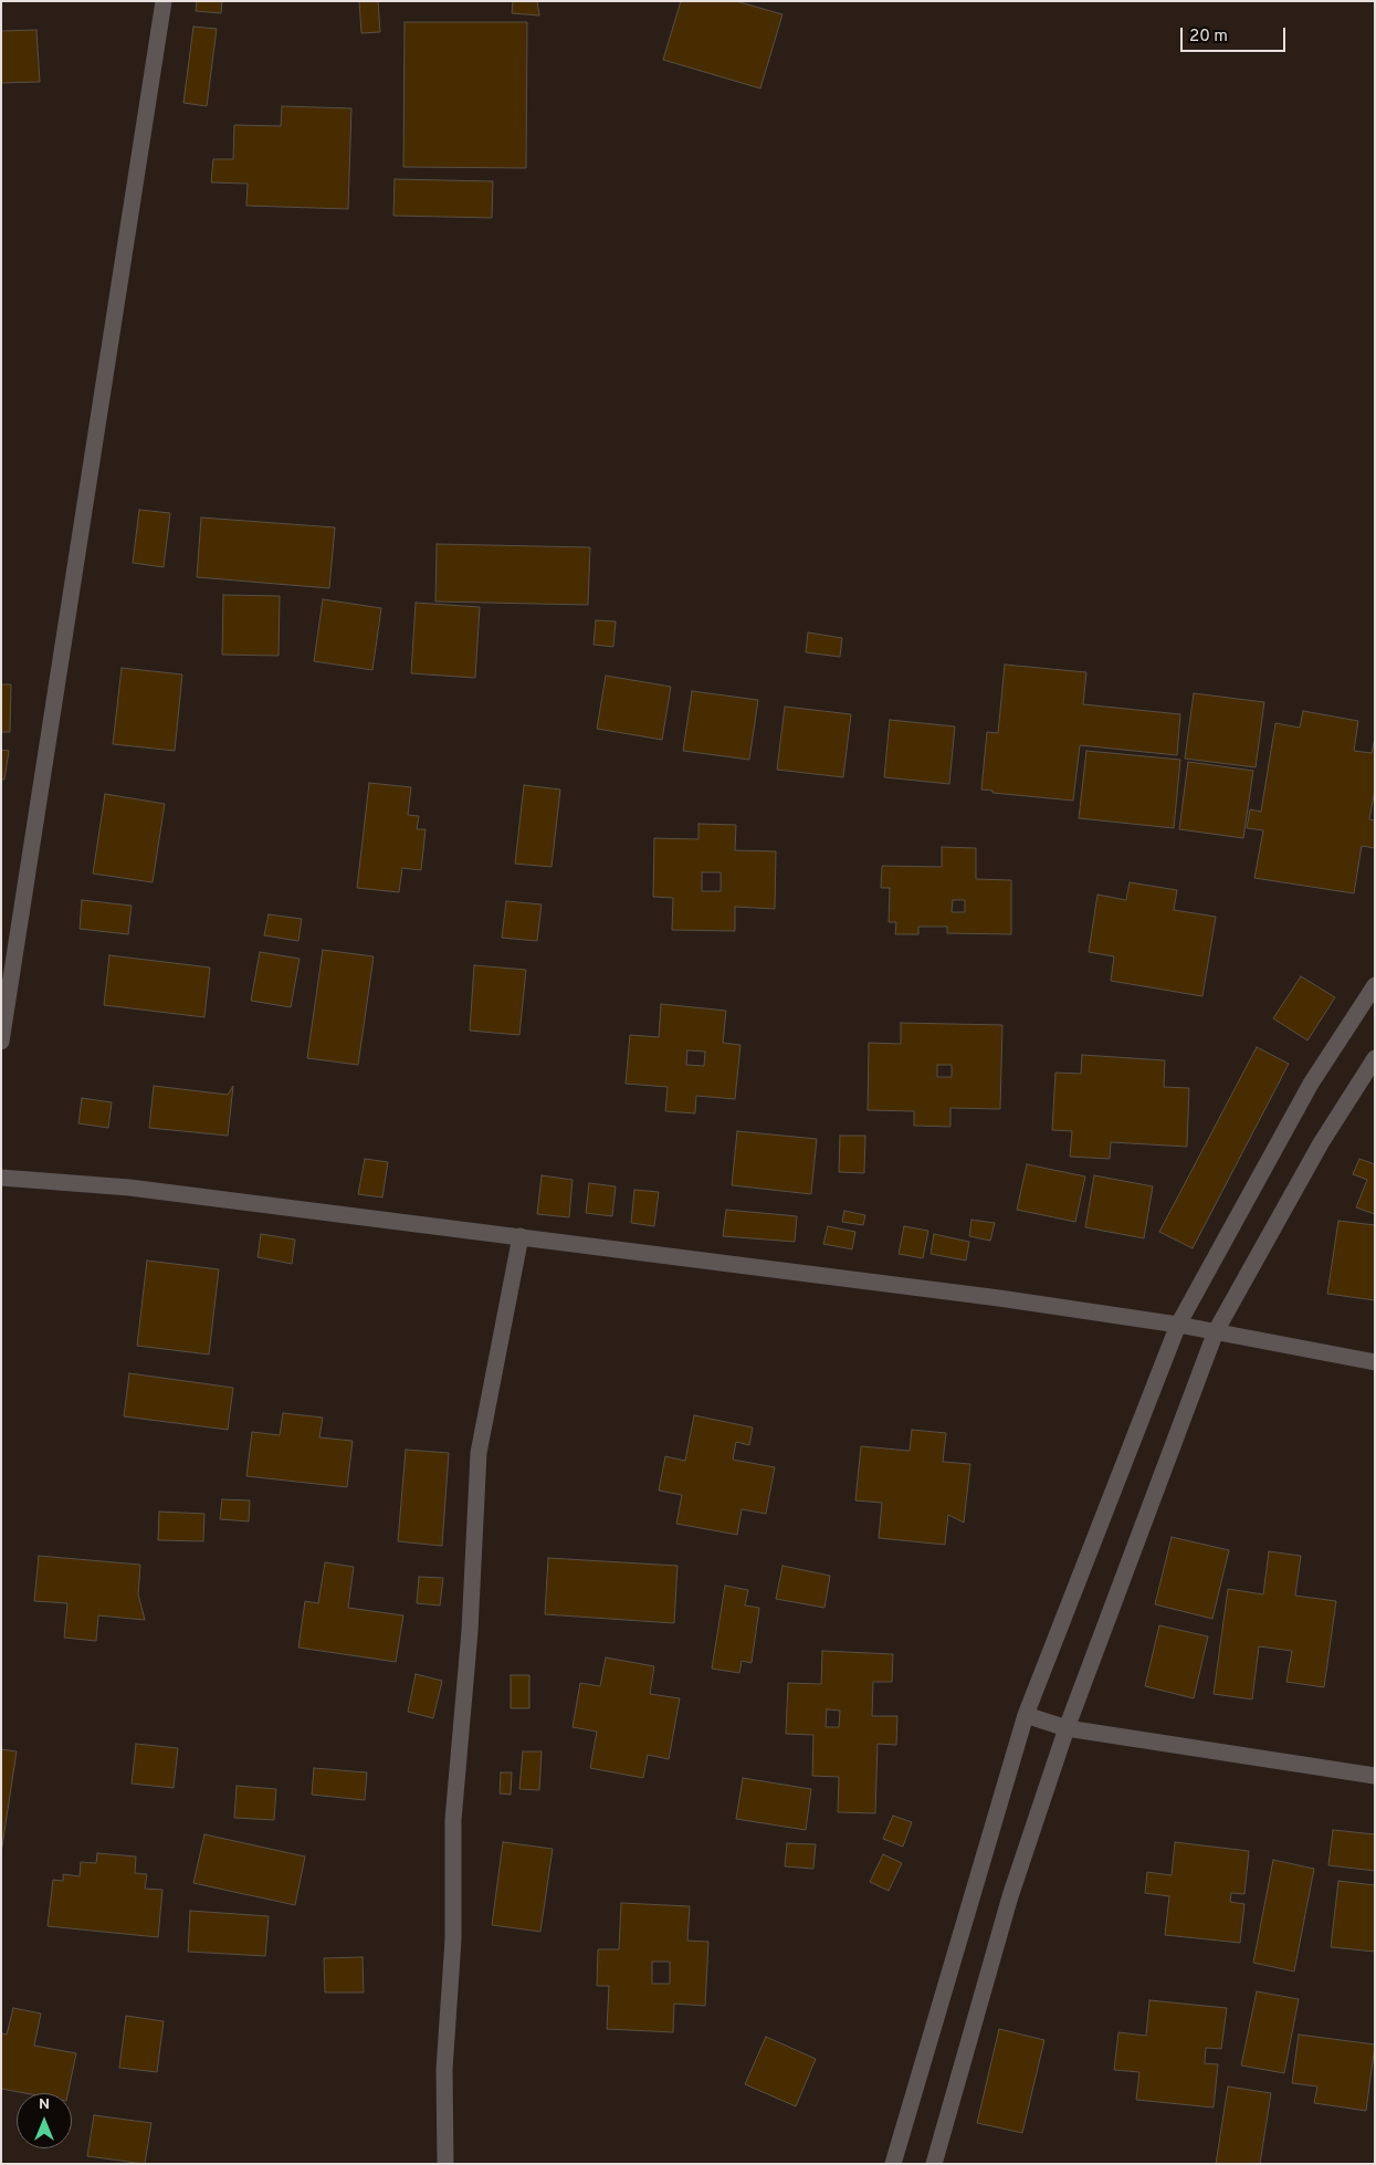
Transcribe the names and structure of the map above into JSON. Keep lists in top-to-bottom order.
{
  "scale_bar": "20 m",
  "north": "top"
}
